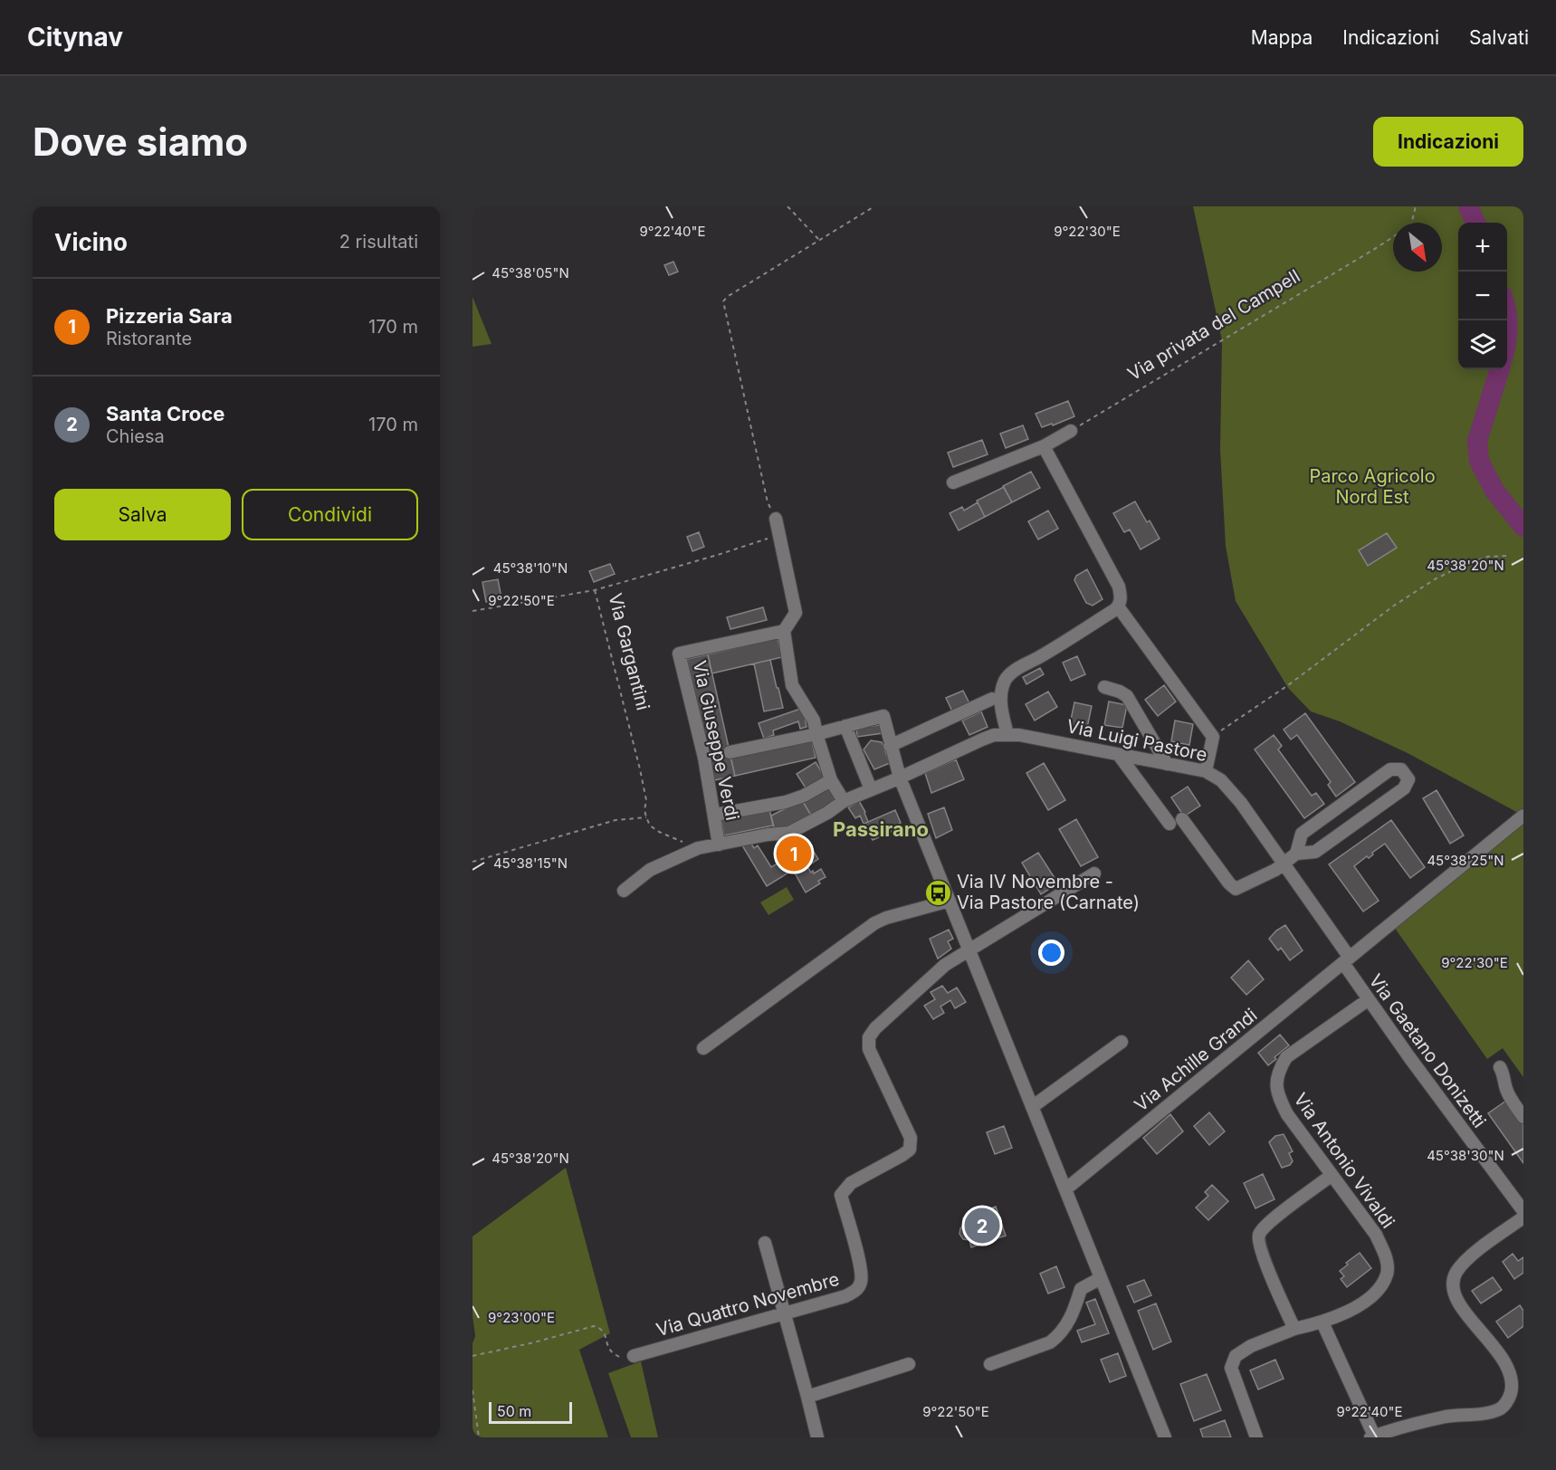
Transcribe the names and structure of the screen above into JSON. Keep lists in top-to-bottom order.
{
  "streets": {
    "street": [
      "Via Giuseppe Verdi",
      "Via Luigi Pastore",
      "Via Gaetano Donizetti",
      "Via Achille Grandi",
      "Via Antonio Vivaldi",
      "Via Quattro Novembre"
    ],
    "path": ["Via privata del Campell", "Via Gargantini"]
  },
  "crossings": [
    ["Via Giuseppe Verdi", "Via Luigi Pastore"],
    ["Via Luigi Pastore", "Via Gaetano Donizetti"],
    ["Via Luigi Pastore", "Via Achille Grandi"],
    ["Via Gaetano Donizetti", "Via Achille Grandi"],
    ["Via Gaetano Donizetti", "Via Antonio Vivaldi"]
  ],
  "districts": ["Passirano"],
  "parks": ["Parco Agricolo Nord Est"],
  "places": {
    "bus stop": ["Via IV Novembre - Via Pastore (Carnate)"]
  },
  "scale_bar": "50 m",
  "north": "bottom right",
  "page": {
    "header": "Citynav",
    "nav": ["Mappa", "Indicazioni", "Salvati"],
    "buttons": [
      "Indicazioni",
      ["Salva", "Condividi"]
    ],
    "title": "Dove siamo",
    "heading": ["Vicino", "2 risultati"],
    "map_buttons": ["+", "−"],
    "list": [
      {
        "mark": "1",
        "name": "Pizzeria Sara",
        "note": "Ristorante",
        "value": "170 m"
      },
      {
        "mark": "2",
        "name": "Santa Croce",
        "note": "Chiesa",
        "value": "170 m"
      }
    ],
    "pins": ["1", "2"],
    "scale": "50 m"
  },
  "coordinates": [
    "9°22'40\"E",
    "9°22'30\"E",
    "45°38'05\"N",
    "45°38'20\"N",
    "45°38'10\"N",
    "9°22'50\"E",
    "45°38'25\"N",
    "45°38'15\"N",
    "45°38'30\"N",
    "9°23'00\"E"
  ]
}
